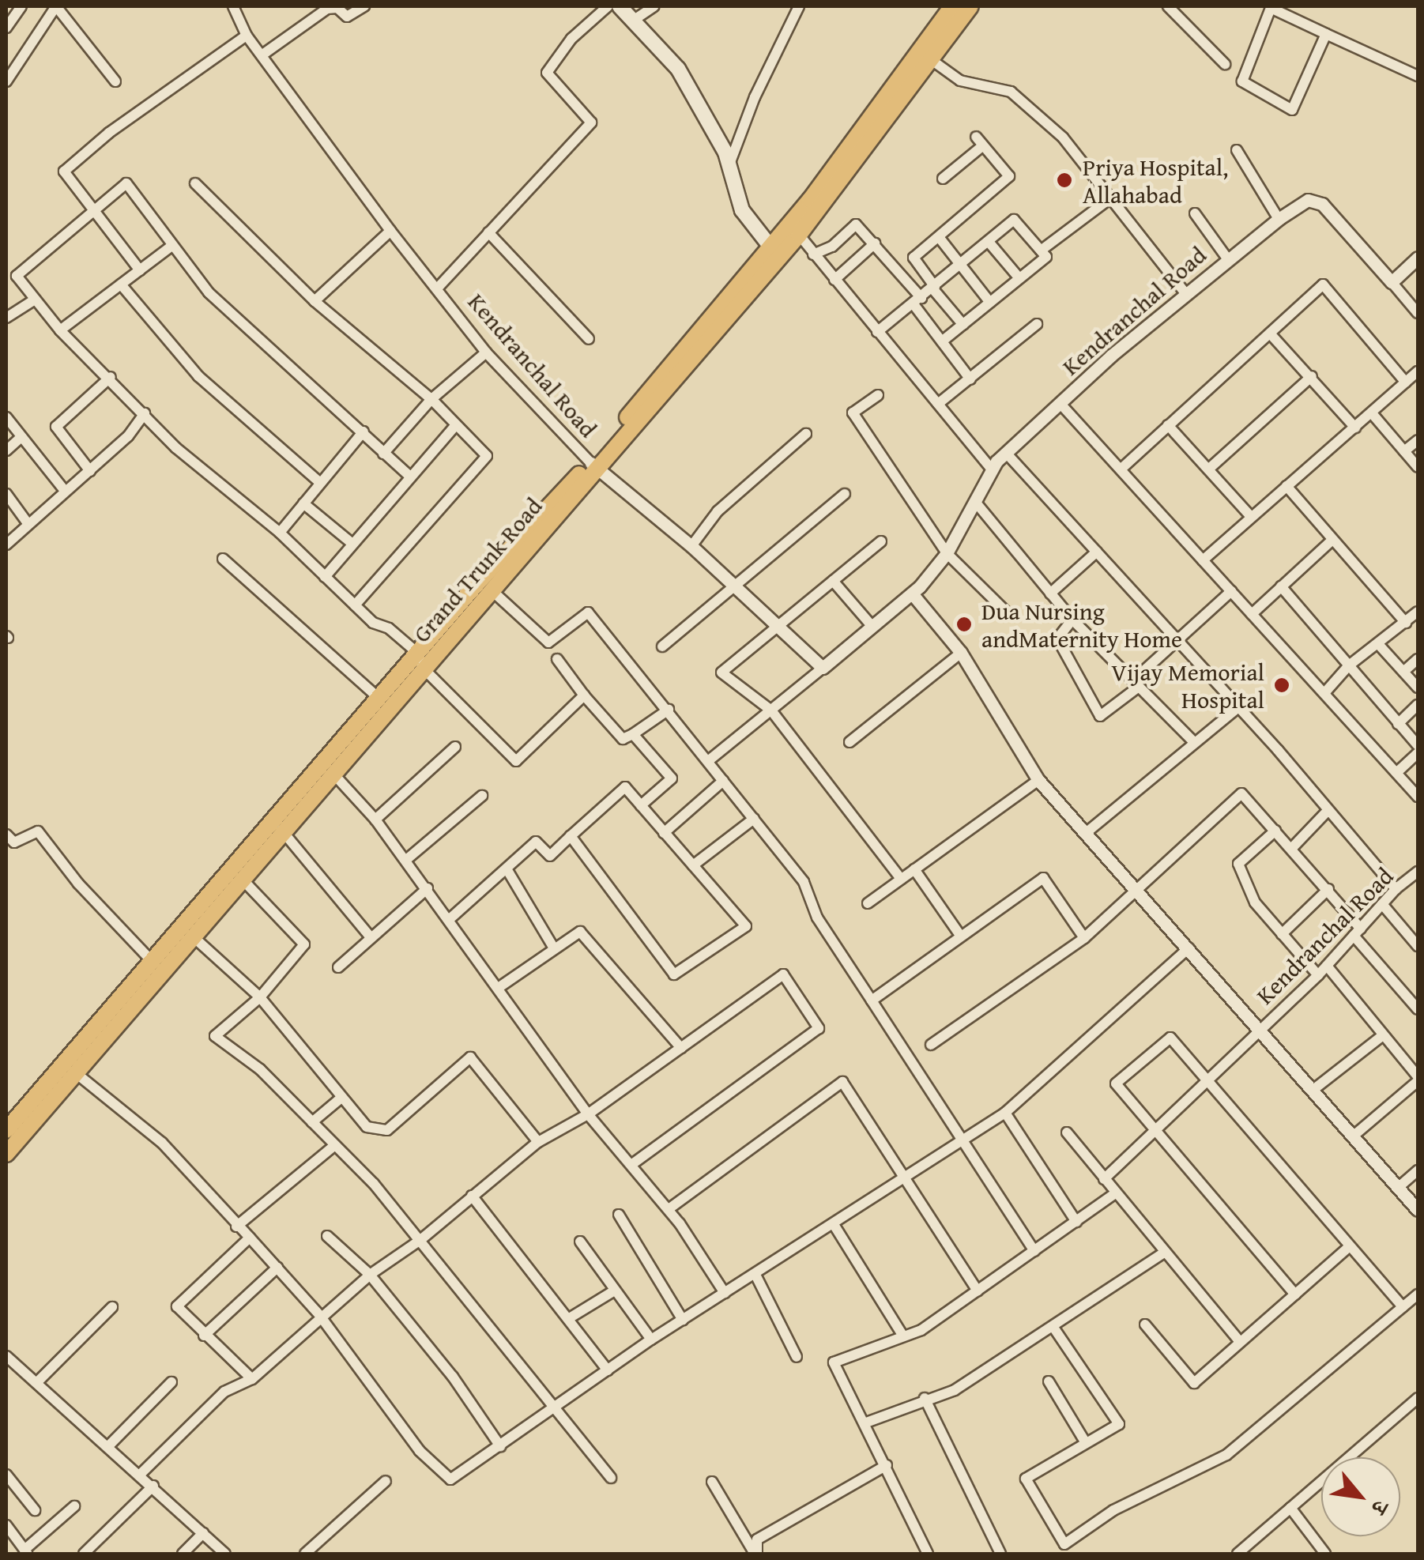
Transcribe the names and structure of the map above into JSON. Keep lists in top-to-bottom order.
{
  "streets": {
    "highway": ["Grand Trunk Road"],
    "street": ["Kendranchal Road"]
  },
  "crossings": [
    ["Kendranchal Road", "Grand Trunk Road"]
  ],
  "places": ["Priya Hospital, Allahabad", "Dua Nursing andMaternity Home", "Vijay Memorial Hospital"],
  "north": "bottom right"
}
